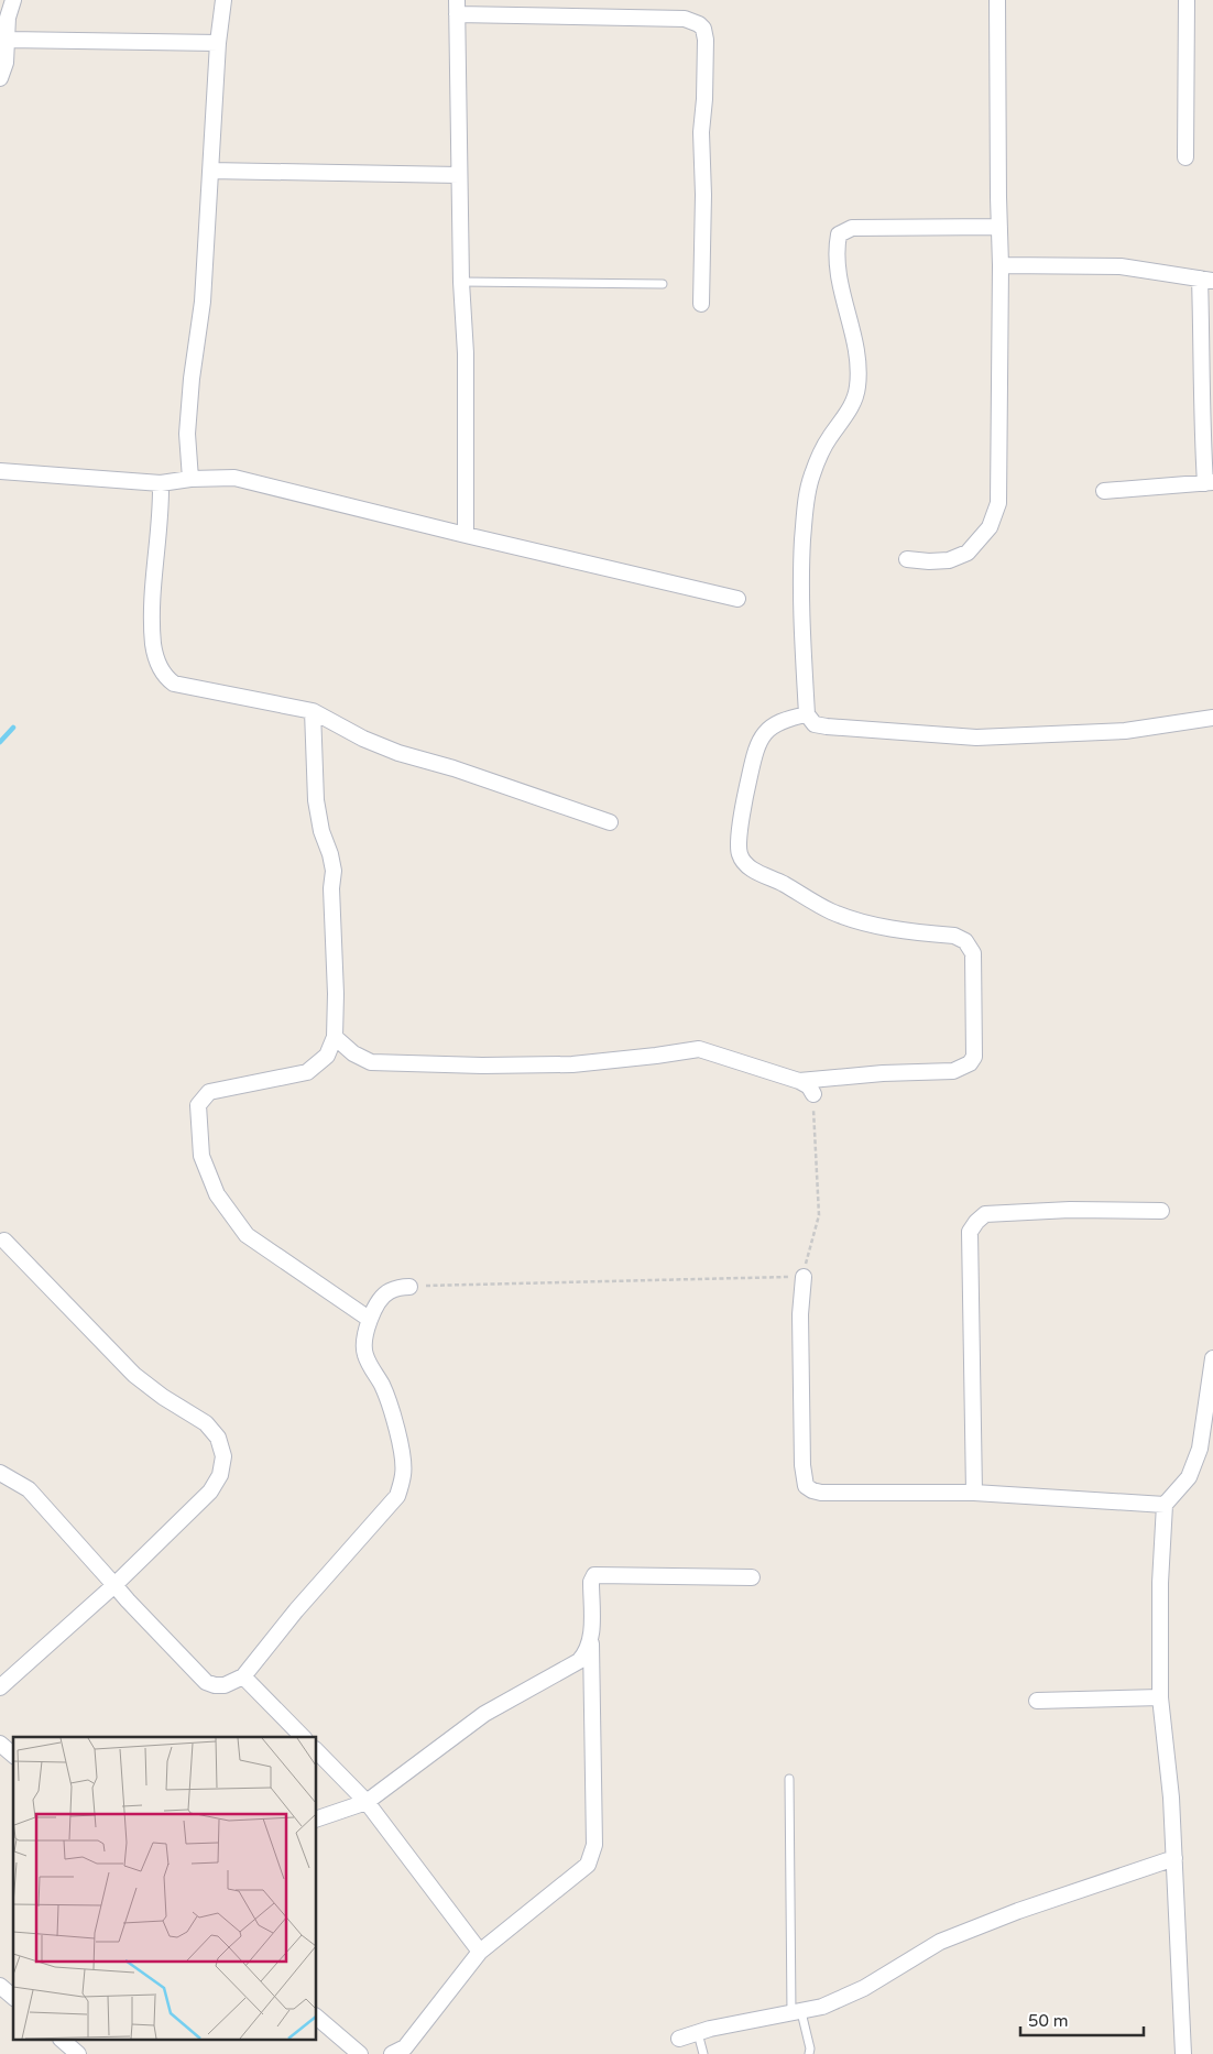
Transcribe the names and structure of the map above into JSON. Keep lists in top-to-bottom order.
{
  "scale_bar": "50 m"
}
